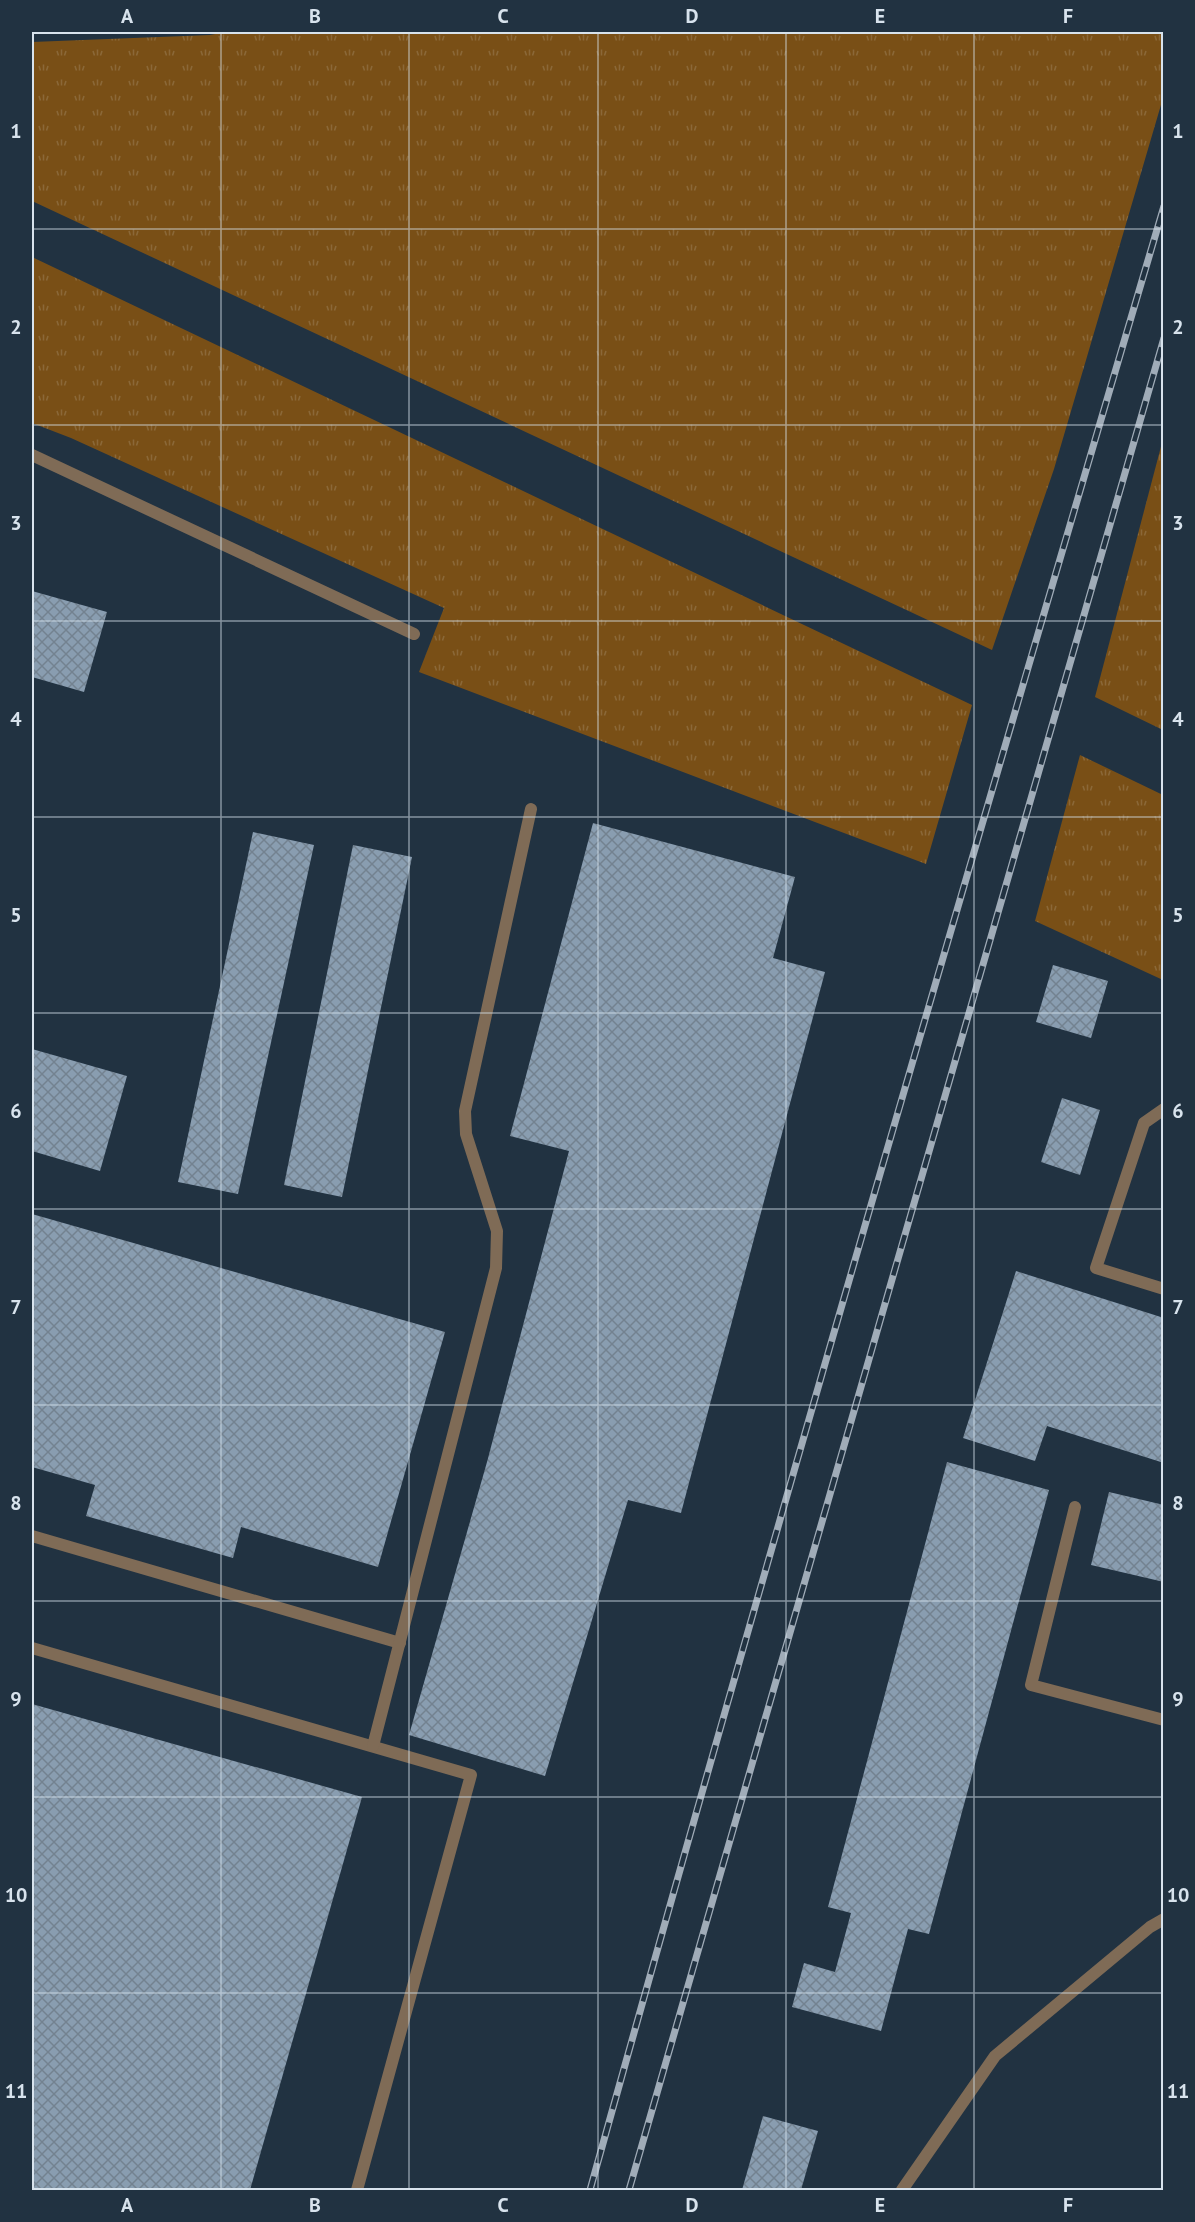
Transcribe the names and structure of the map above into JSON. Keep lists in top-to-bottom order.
{
  "grid": {
    "columns": [
      "A",
      "B",
      "C",
      "D",
      "E",
      "F"
    ],
    "rows": [
      "1",
      "2",
      "3",
      "4",
      "5",
      "6",
      "7",
      "8",
      "9",
      "10",
      "11"
    ]
  }
}
